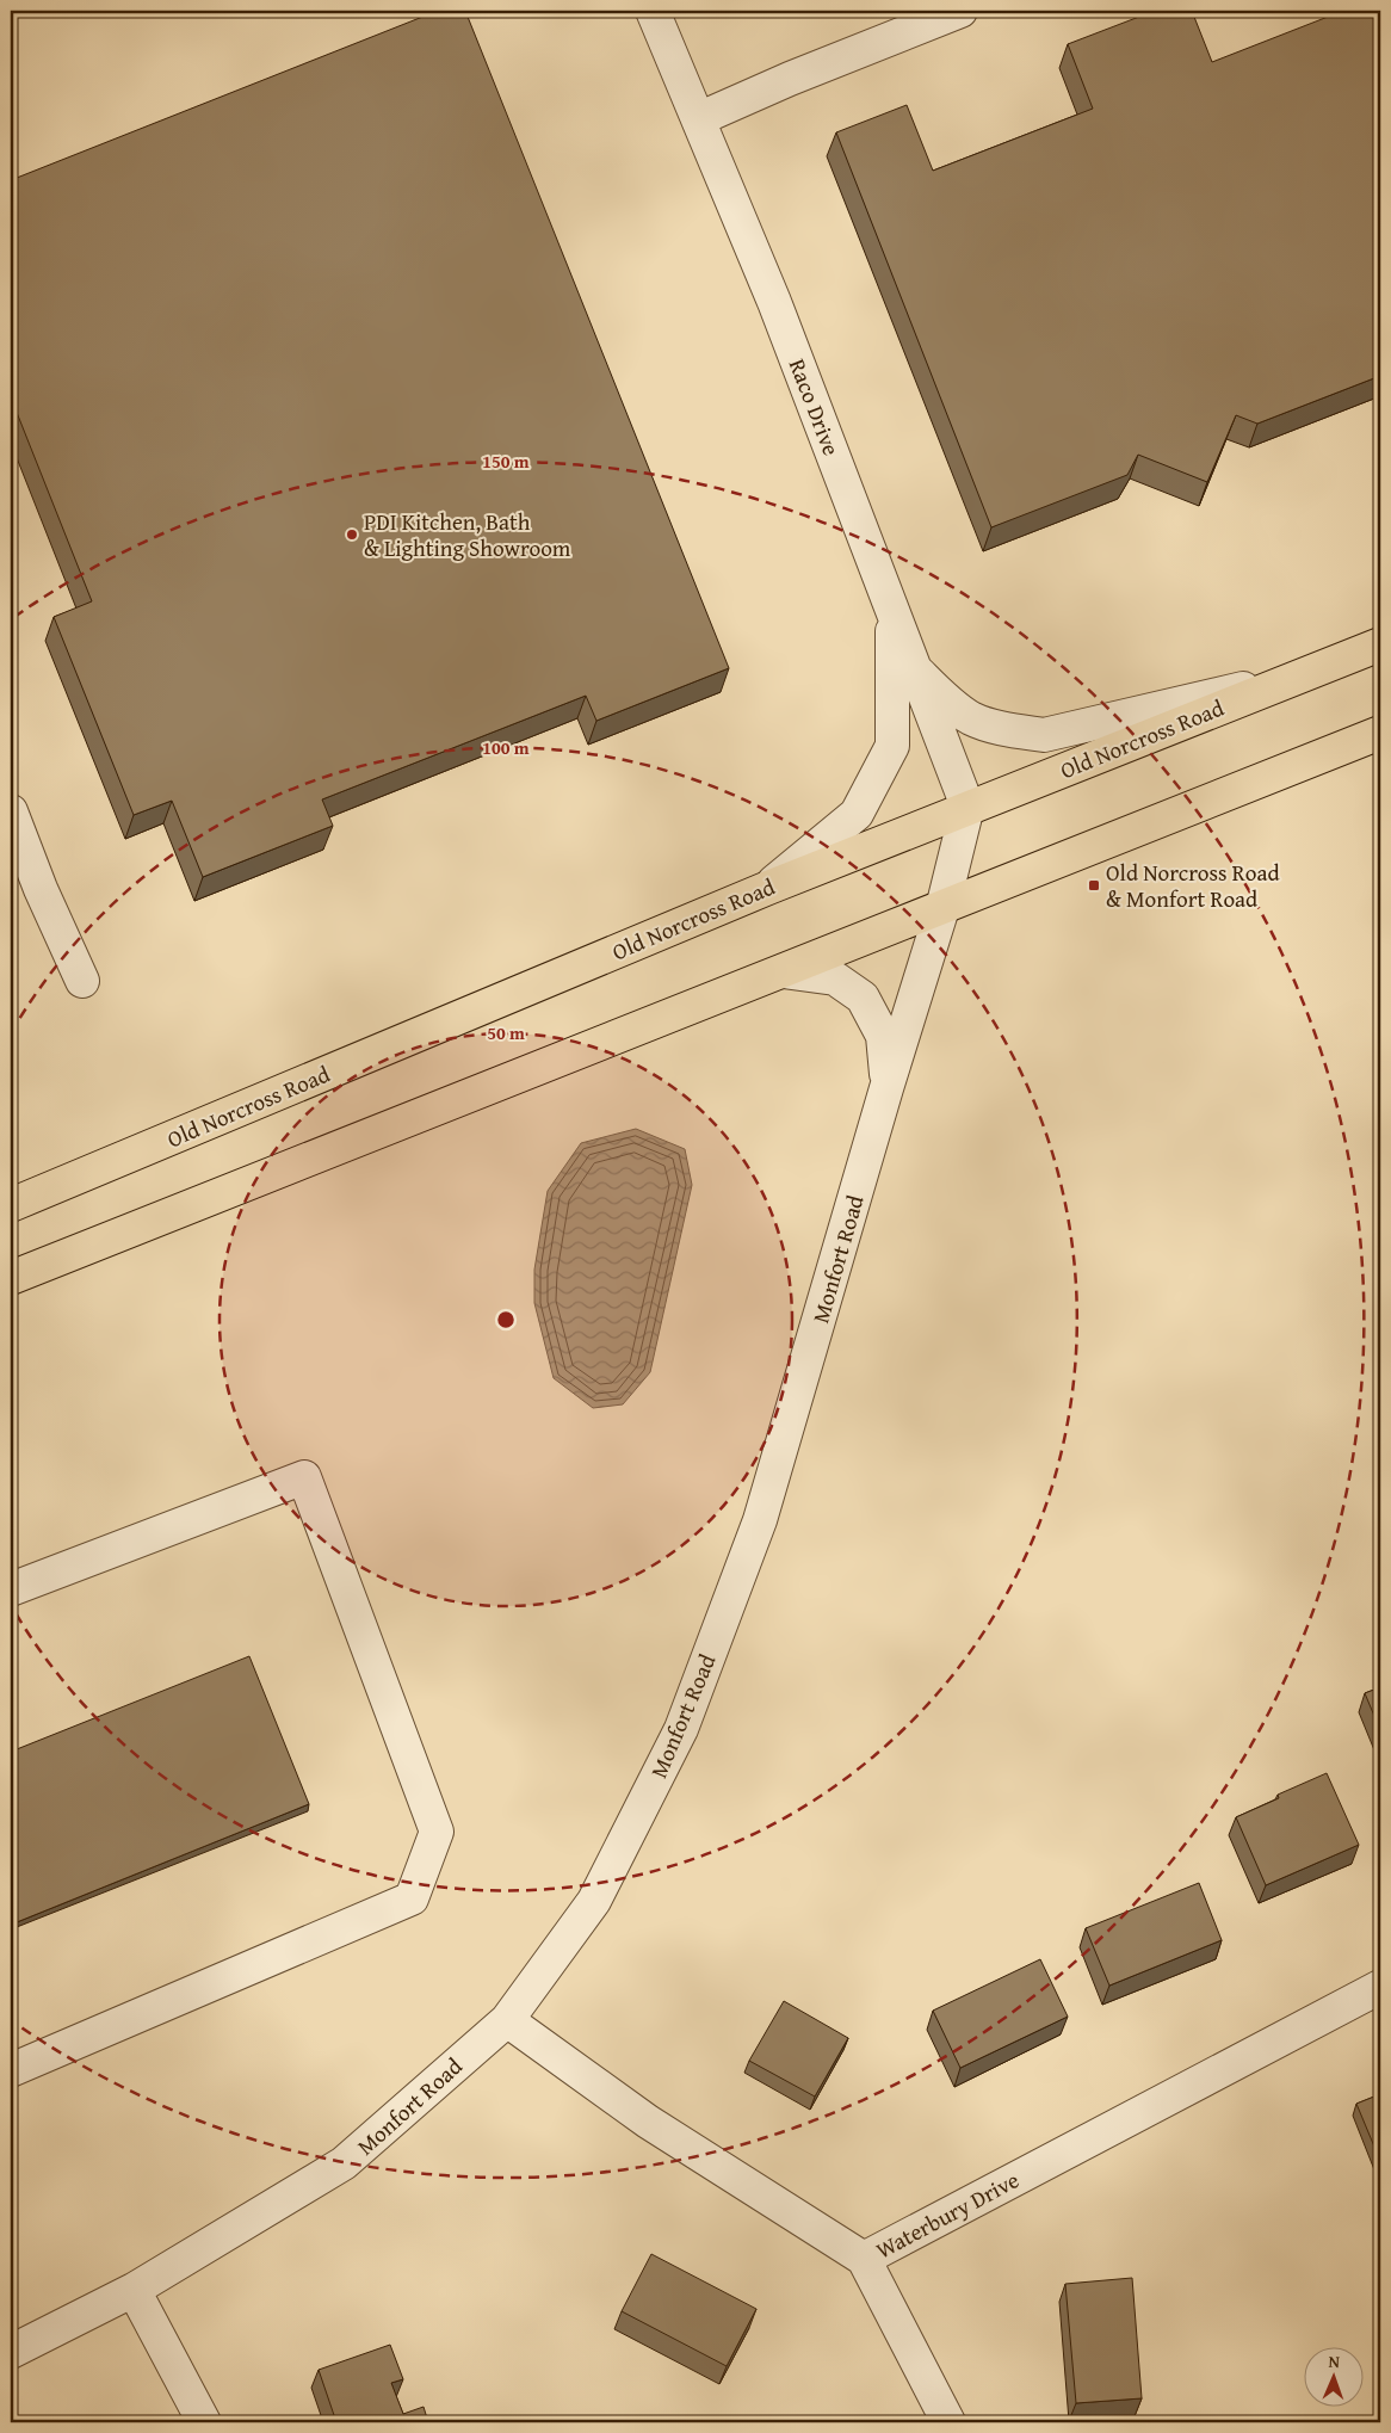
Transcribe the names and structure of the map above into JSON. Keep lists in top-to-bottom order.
{
  "streets": {
    "main road": ["Old Norcross Road"],
    "street": ["Raco Drive", "Monfort Road", "Waterbury Drive"]
  },
  "crossings": [
    ["Raco Drive", "Old Norcross Road"],
    ["Raco Drive", "Monfort Road"],
    ["Old Norcross Road", "Monfort Road"],
    ["Monfort Road", "Waterbury Drive"]
  ],
  "places": {
    "other": ["PDI Kitchen, Bath & Lighting Showroom"],
    "transit": ["Old Norcross Road & Monfort Road"]
  },
  "north": "top",
  "rings": ["150 m", "100 m", "50 m"]
}
